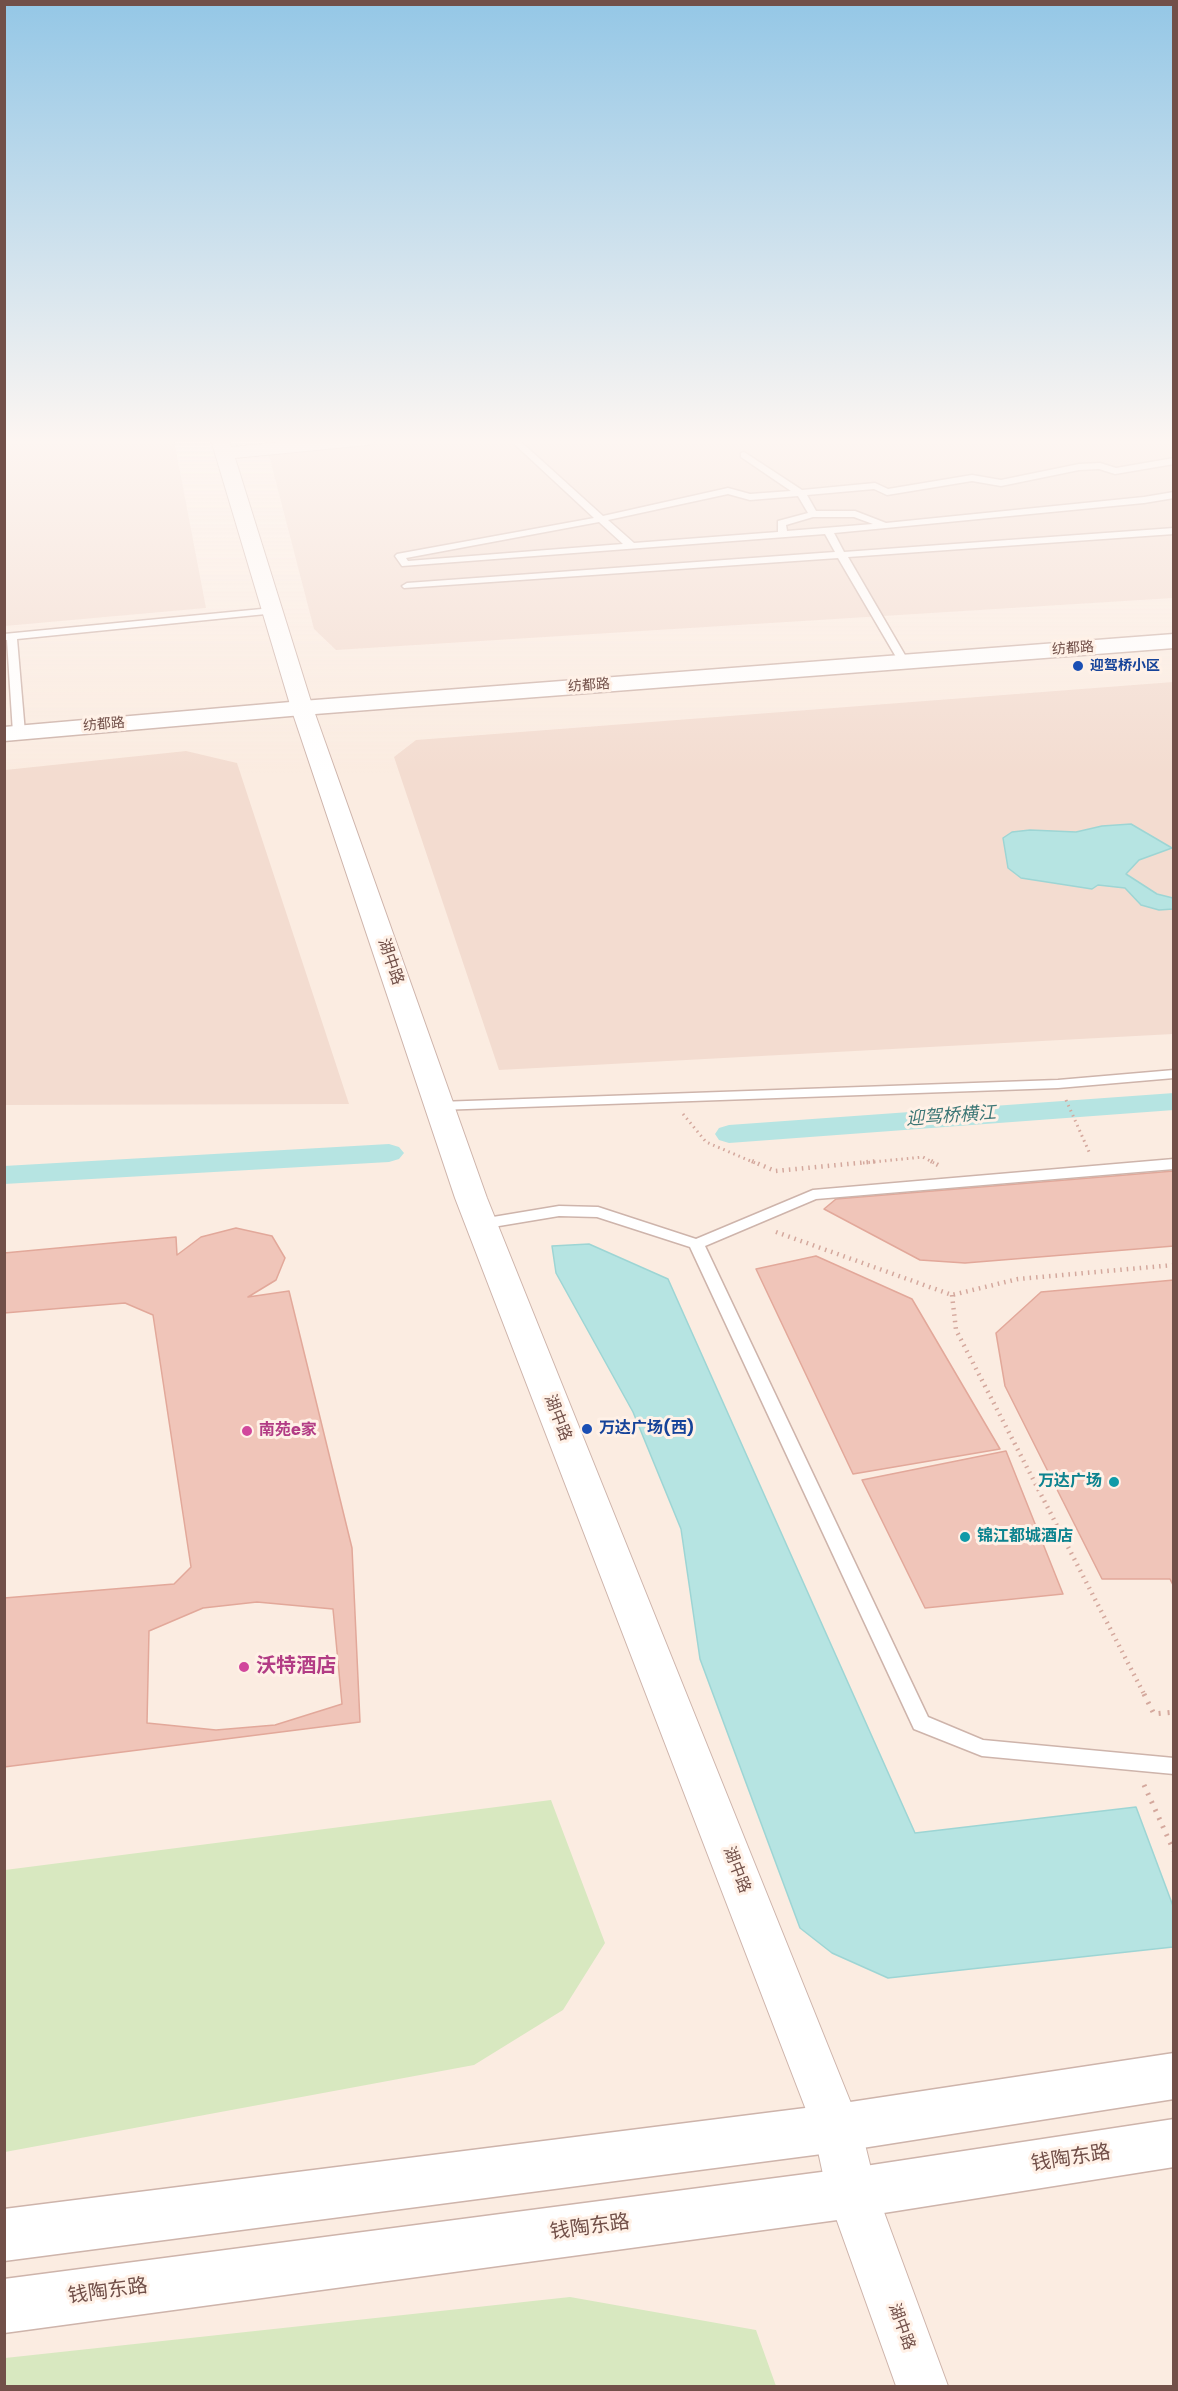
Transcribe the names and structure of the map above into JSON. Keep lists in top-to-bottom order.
{
  "streets": {
    "street": ["纺都路", "湖中路", "钱陶东路"]
  },
  "crossings": [
    ["纺都路", "湖中路"],
    ["湖中路", "钱陶东路"]
  ],
  "water": ["迎驾桥横江"],
  "places": [
    "迎驾桥小区",
    "万达广场(西)",
    "南苑e家",
    "万达广场",
    "锦江都城酒店",
    "沃特酒店"
  ]
}
